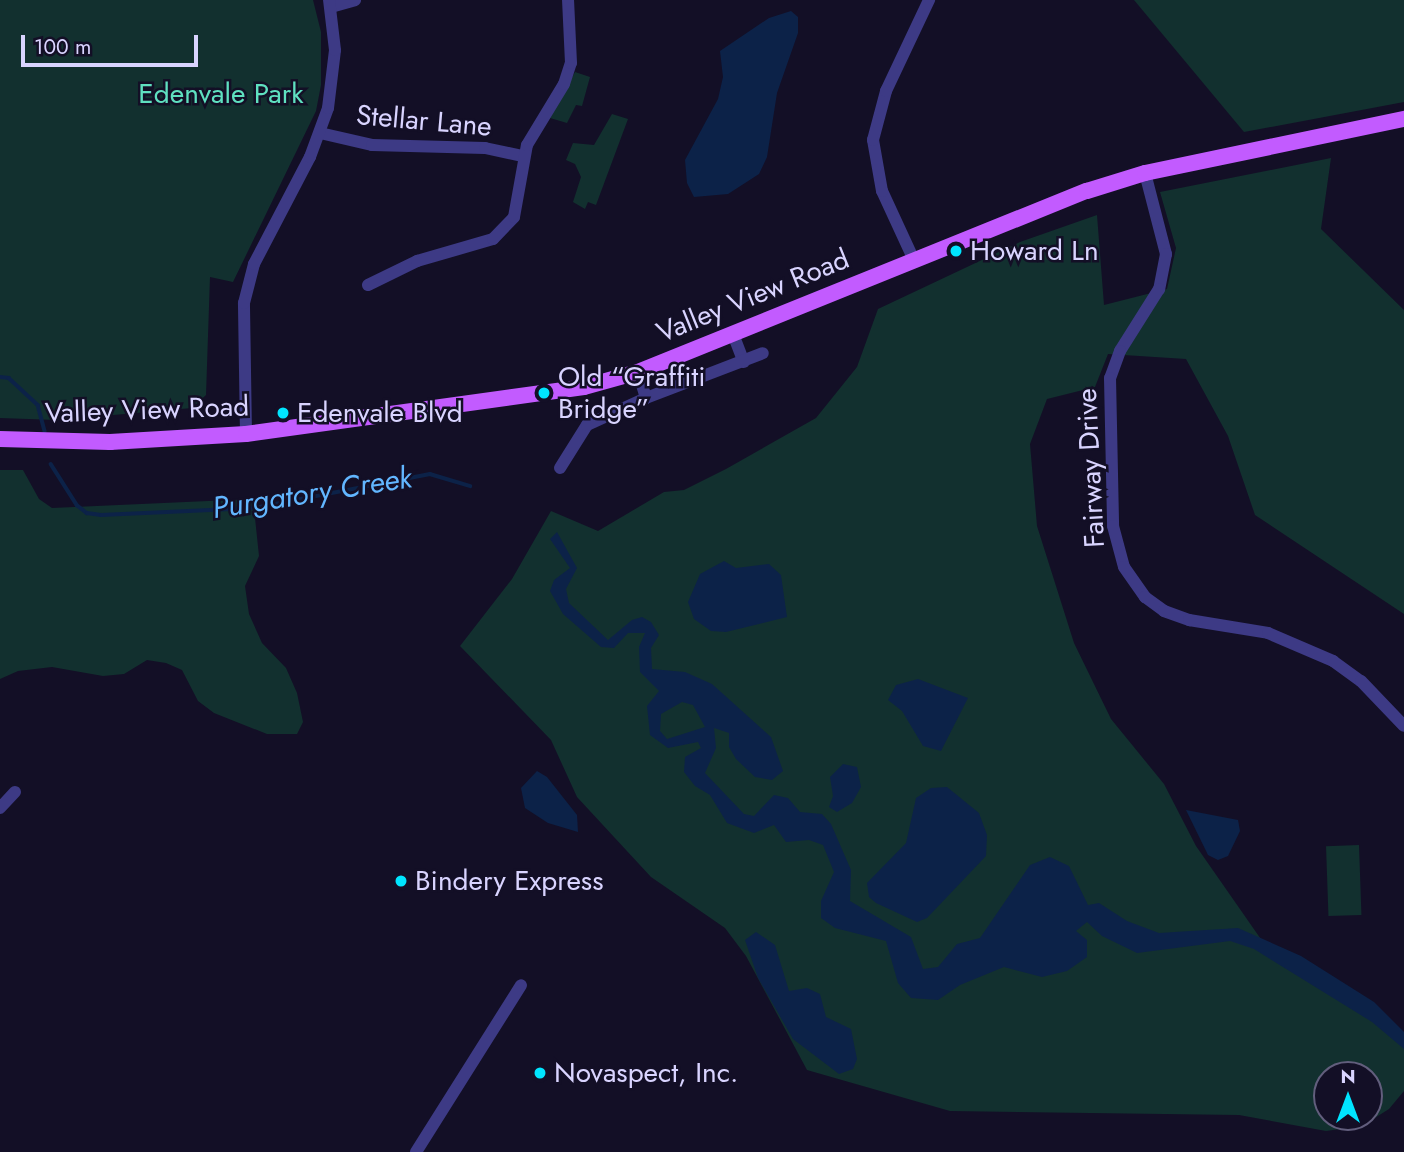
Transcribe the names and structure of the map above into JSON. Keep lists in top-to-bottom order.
{
  "streets": {
    "main road": ["Valley View Road"],
    "street": ["Stellar Lane", "Fairway Drive"]
  },
  "crossings": [
    ["Valley View Road", "Fairway Drive"]
  ],
  "water": ["Purgatory Creek"],
  "parks": ["Edenvale Park"],
  "places": [
    "Howard Ln",
    "Old “Graffiti Bridge”",
    "Edenvale Blvd",
    "Bindery Express",
    "Novaspect, Inc."
  ],
  "scale_bar": "100 m",
  "north": "top"
}
